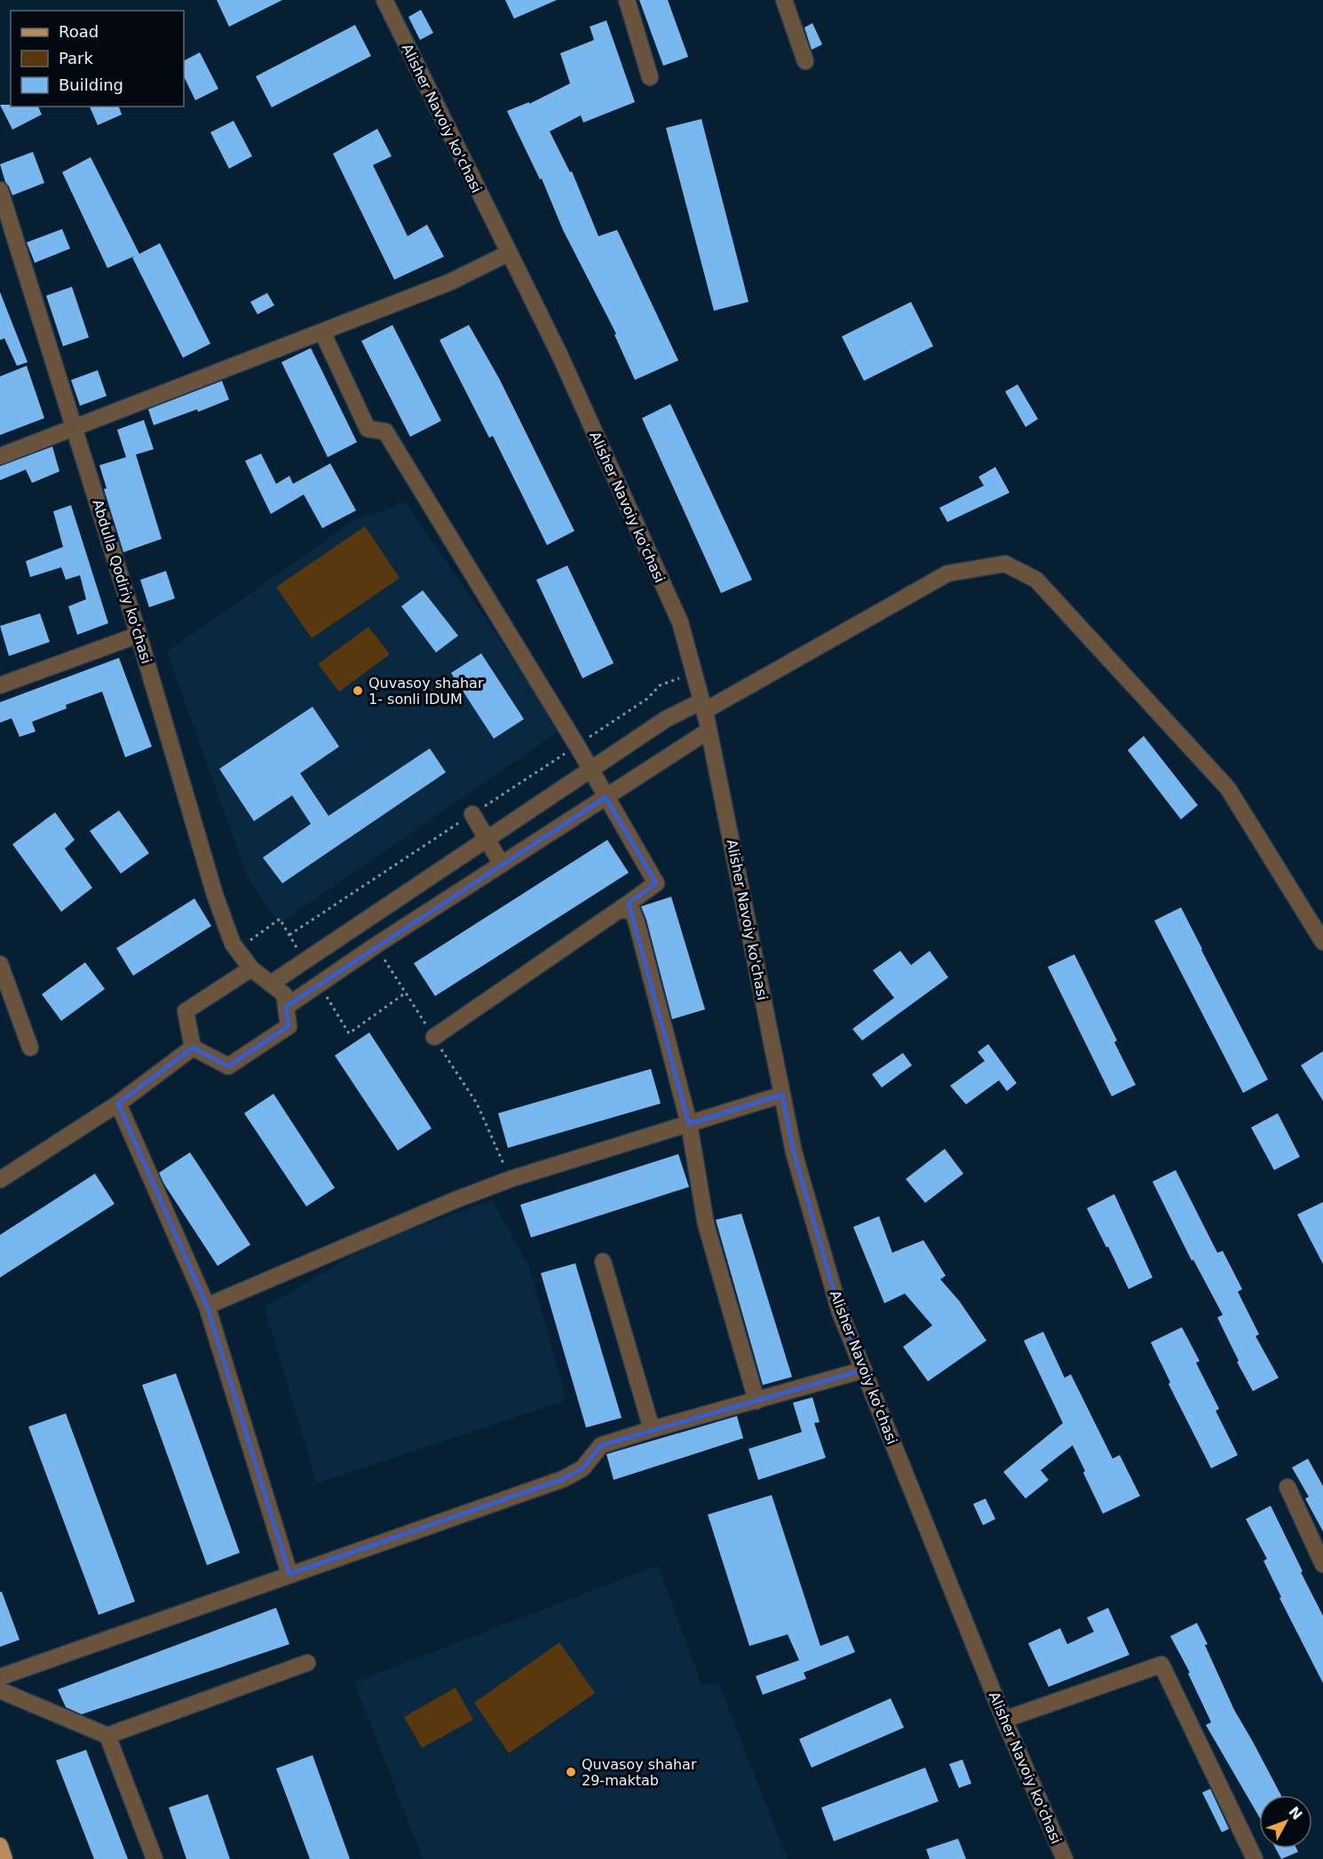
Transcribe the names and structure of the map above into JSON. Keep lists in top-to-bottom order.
{
  "streets": {
    "street": ["Alisher Navoiy ko'chasi", "Abdulla Qodiriy ko'chasi"]
  },
  "places": ["Quvasoy shahar 1- sonli IDUM", "Quvasoy shahar 29-maktab"],
  "legend": ["Road", "Park", "Building"],
  "north": "top right"
}
